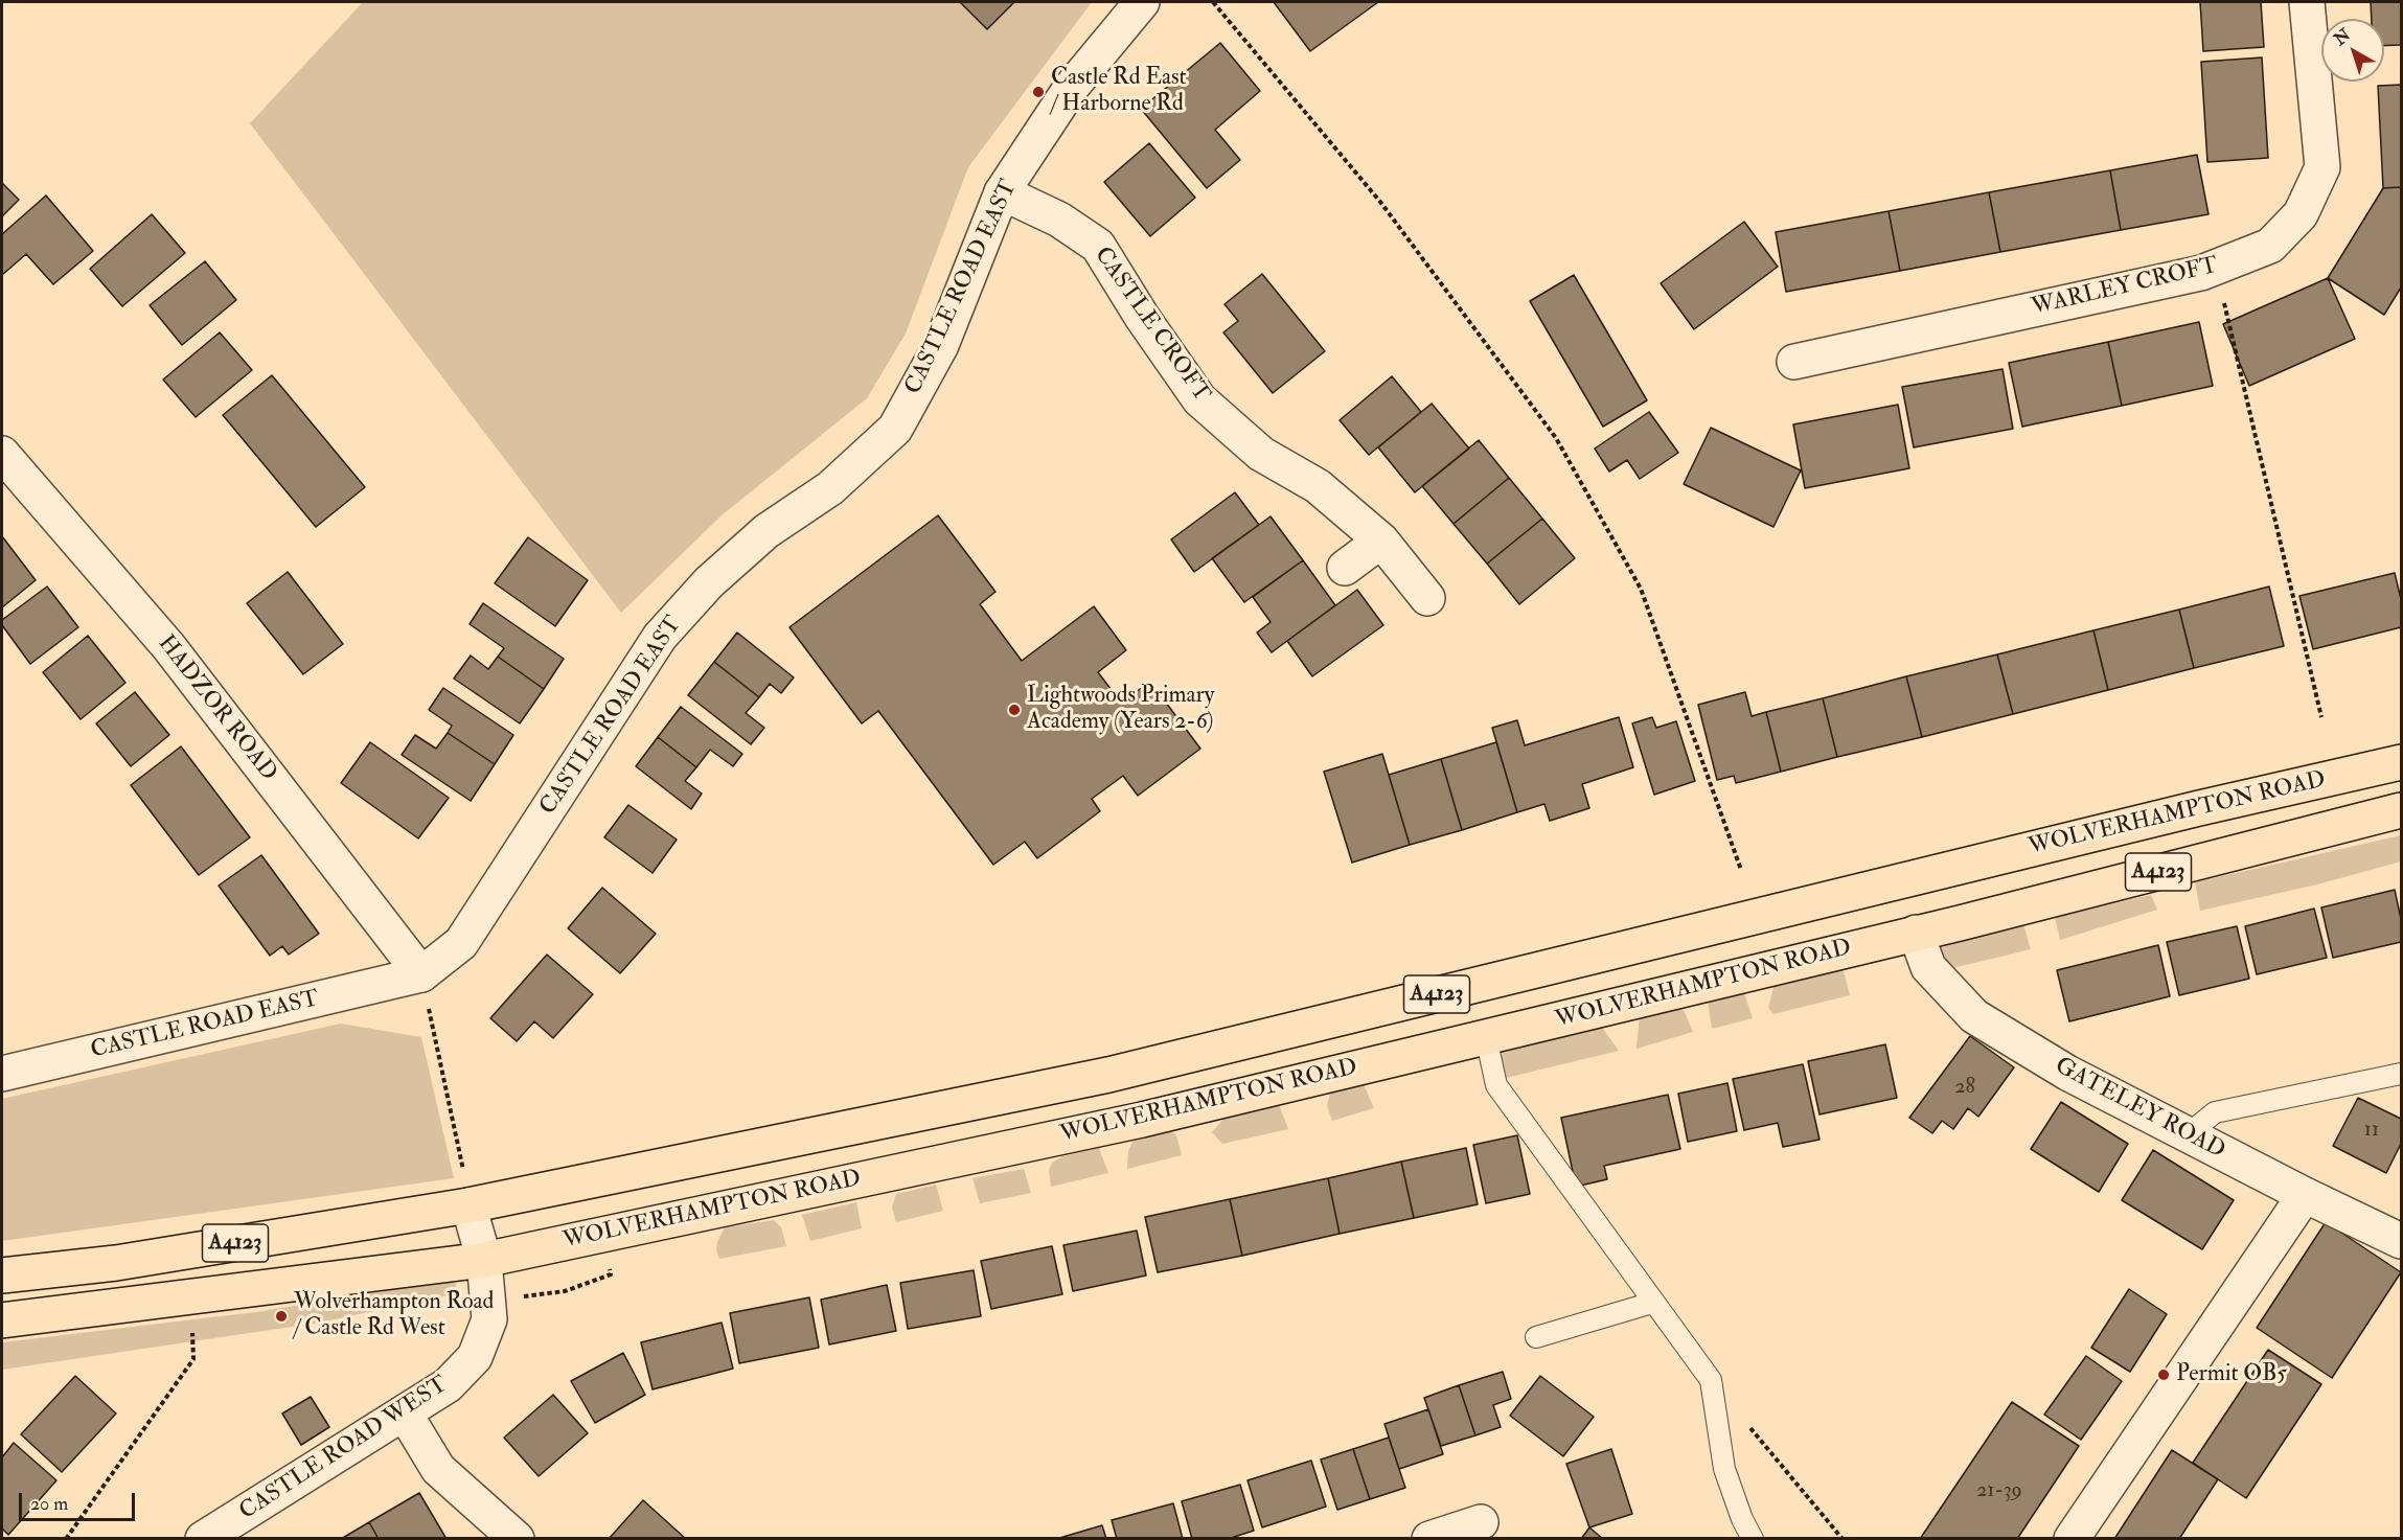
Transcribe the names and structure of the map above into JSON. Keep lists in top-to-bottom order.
{
  "streets": {
    "highway": ["WOLVERHAMPTON ROAD", "A4123"],
    "street": [
      "CASTLE ROAD EAST",
      "WARLEY CROFT",
      "CASTLE CROFT",
      "HADZOR ROAD",
      "GATELEY ROAD",
      "CASTLE ROAD WEST"
    ]
  },
  "crossings": [
    ["CASTLE ROAD EAST", "CASTLE CROFT"],
    ["CASTLE ROAD EAST", "HADZOR ROAD"],
    ["WOLVERHAMPTON ROAD", "GATELEY ROAD"],
    ["WOLVERHAMPTON ROAD", "CASTLE ROAD WEST"]
  ],
  "places": [
    "Castle Rd East / Harborne Rd",
    "Lightwoods Primary Academy (Years 2-6)",
    "Wolverhampton Road / Castle Rd West",
    "Permit OB5"
  ],
  "house_numbers": ["28", "11", "21-39"],
  "scale_bar": "20 m",
  "north": "top left"
}
